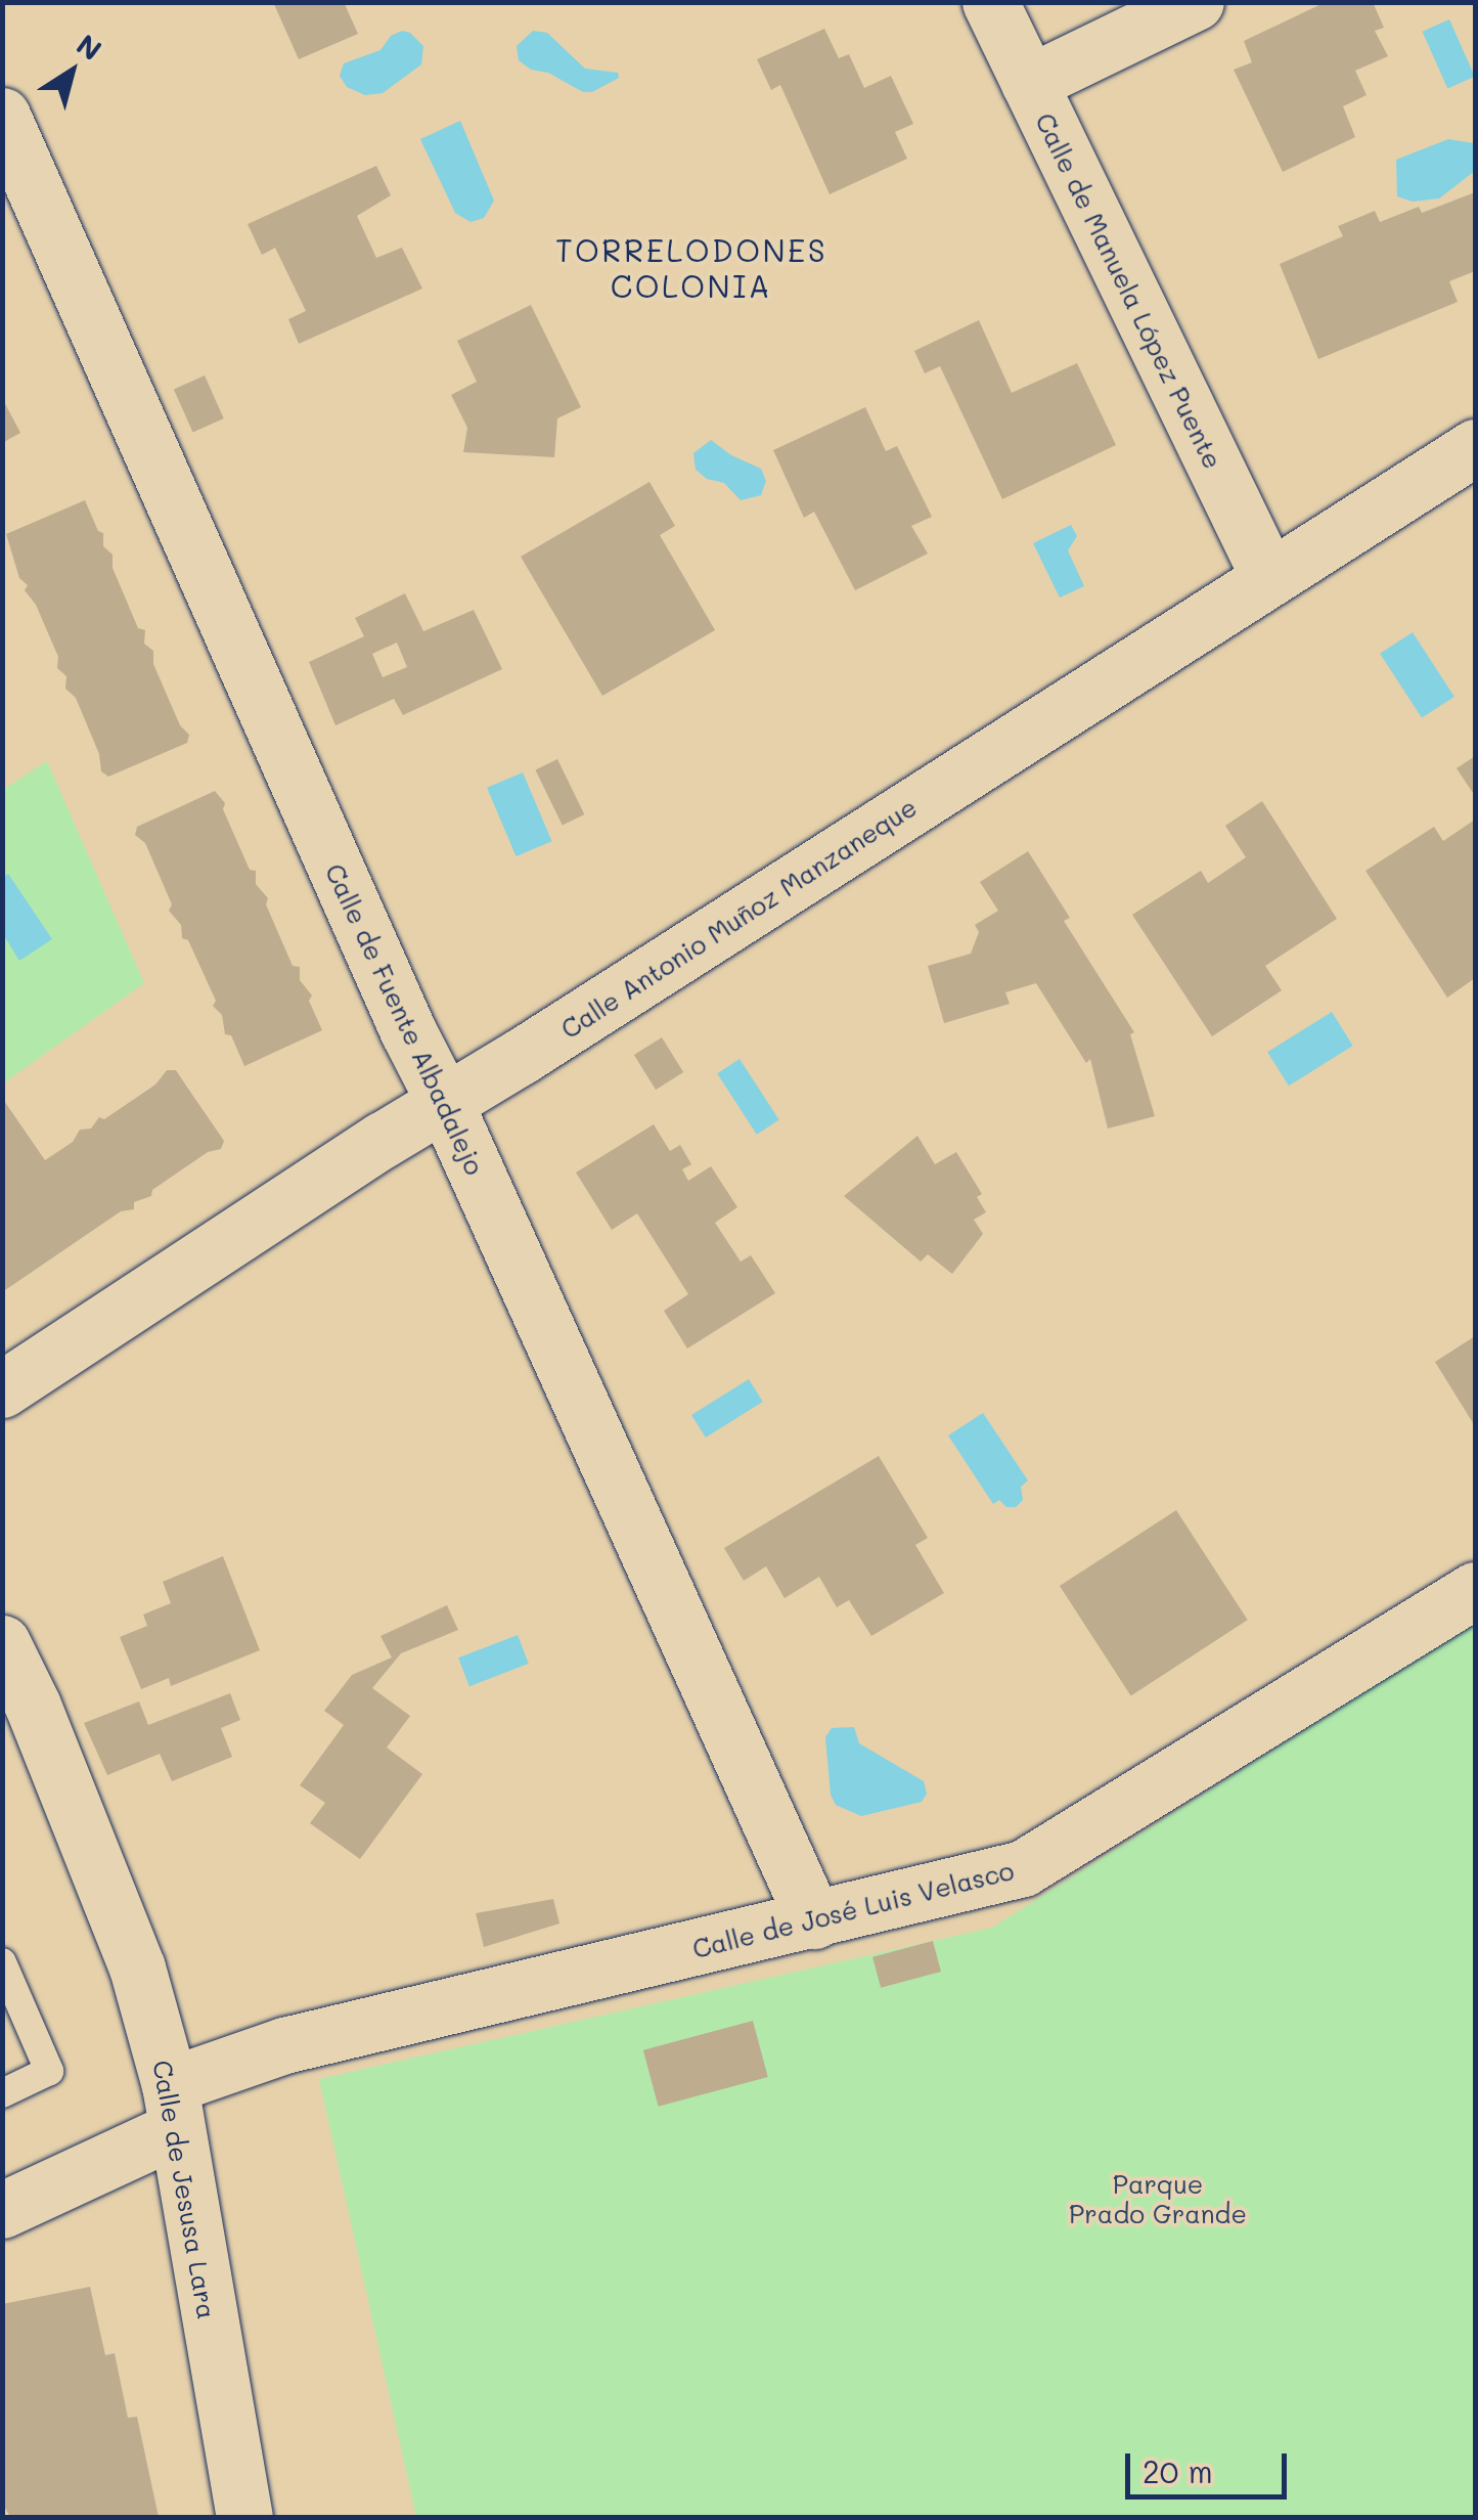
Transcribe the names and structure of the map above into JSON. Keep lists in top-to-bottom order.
{
  "streets": {
    "street": [
      "Calle de Manuela López Puente",
      "Calle Antonio Muñoz Manzaneque",
      "Calle de Fuente Albadalejo",
      "Calle de José Luis Velasco",
      "Calle de Jesusa Lara"
    ]
  },
  "crossings": [
    ["Calle de Manuela López Puente", "Calle Antonio Muñoz Manzaneque"],
    ["Calle Antonio Muñoz Manzaneque", "Calle de Fuente Albadalejo"],
    ["Calle de Fuente Albadalejo", "Calle de José Luis Velasco"],
    ["Calle de José Luis Velasco", "Calle de Jesusa Lara"]
  ],
  "districts": ["TORRELODONES COLONIA"],
  "parks": ["Parque Prado Grande"],
  "scale_bar": "20 m",
  "north": "top right"
}
